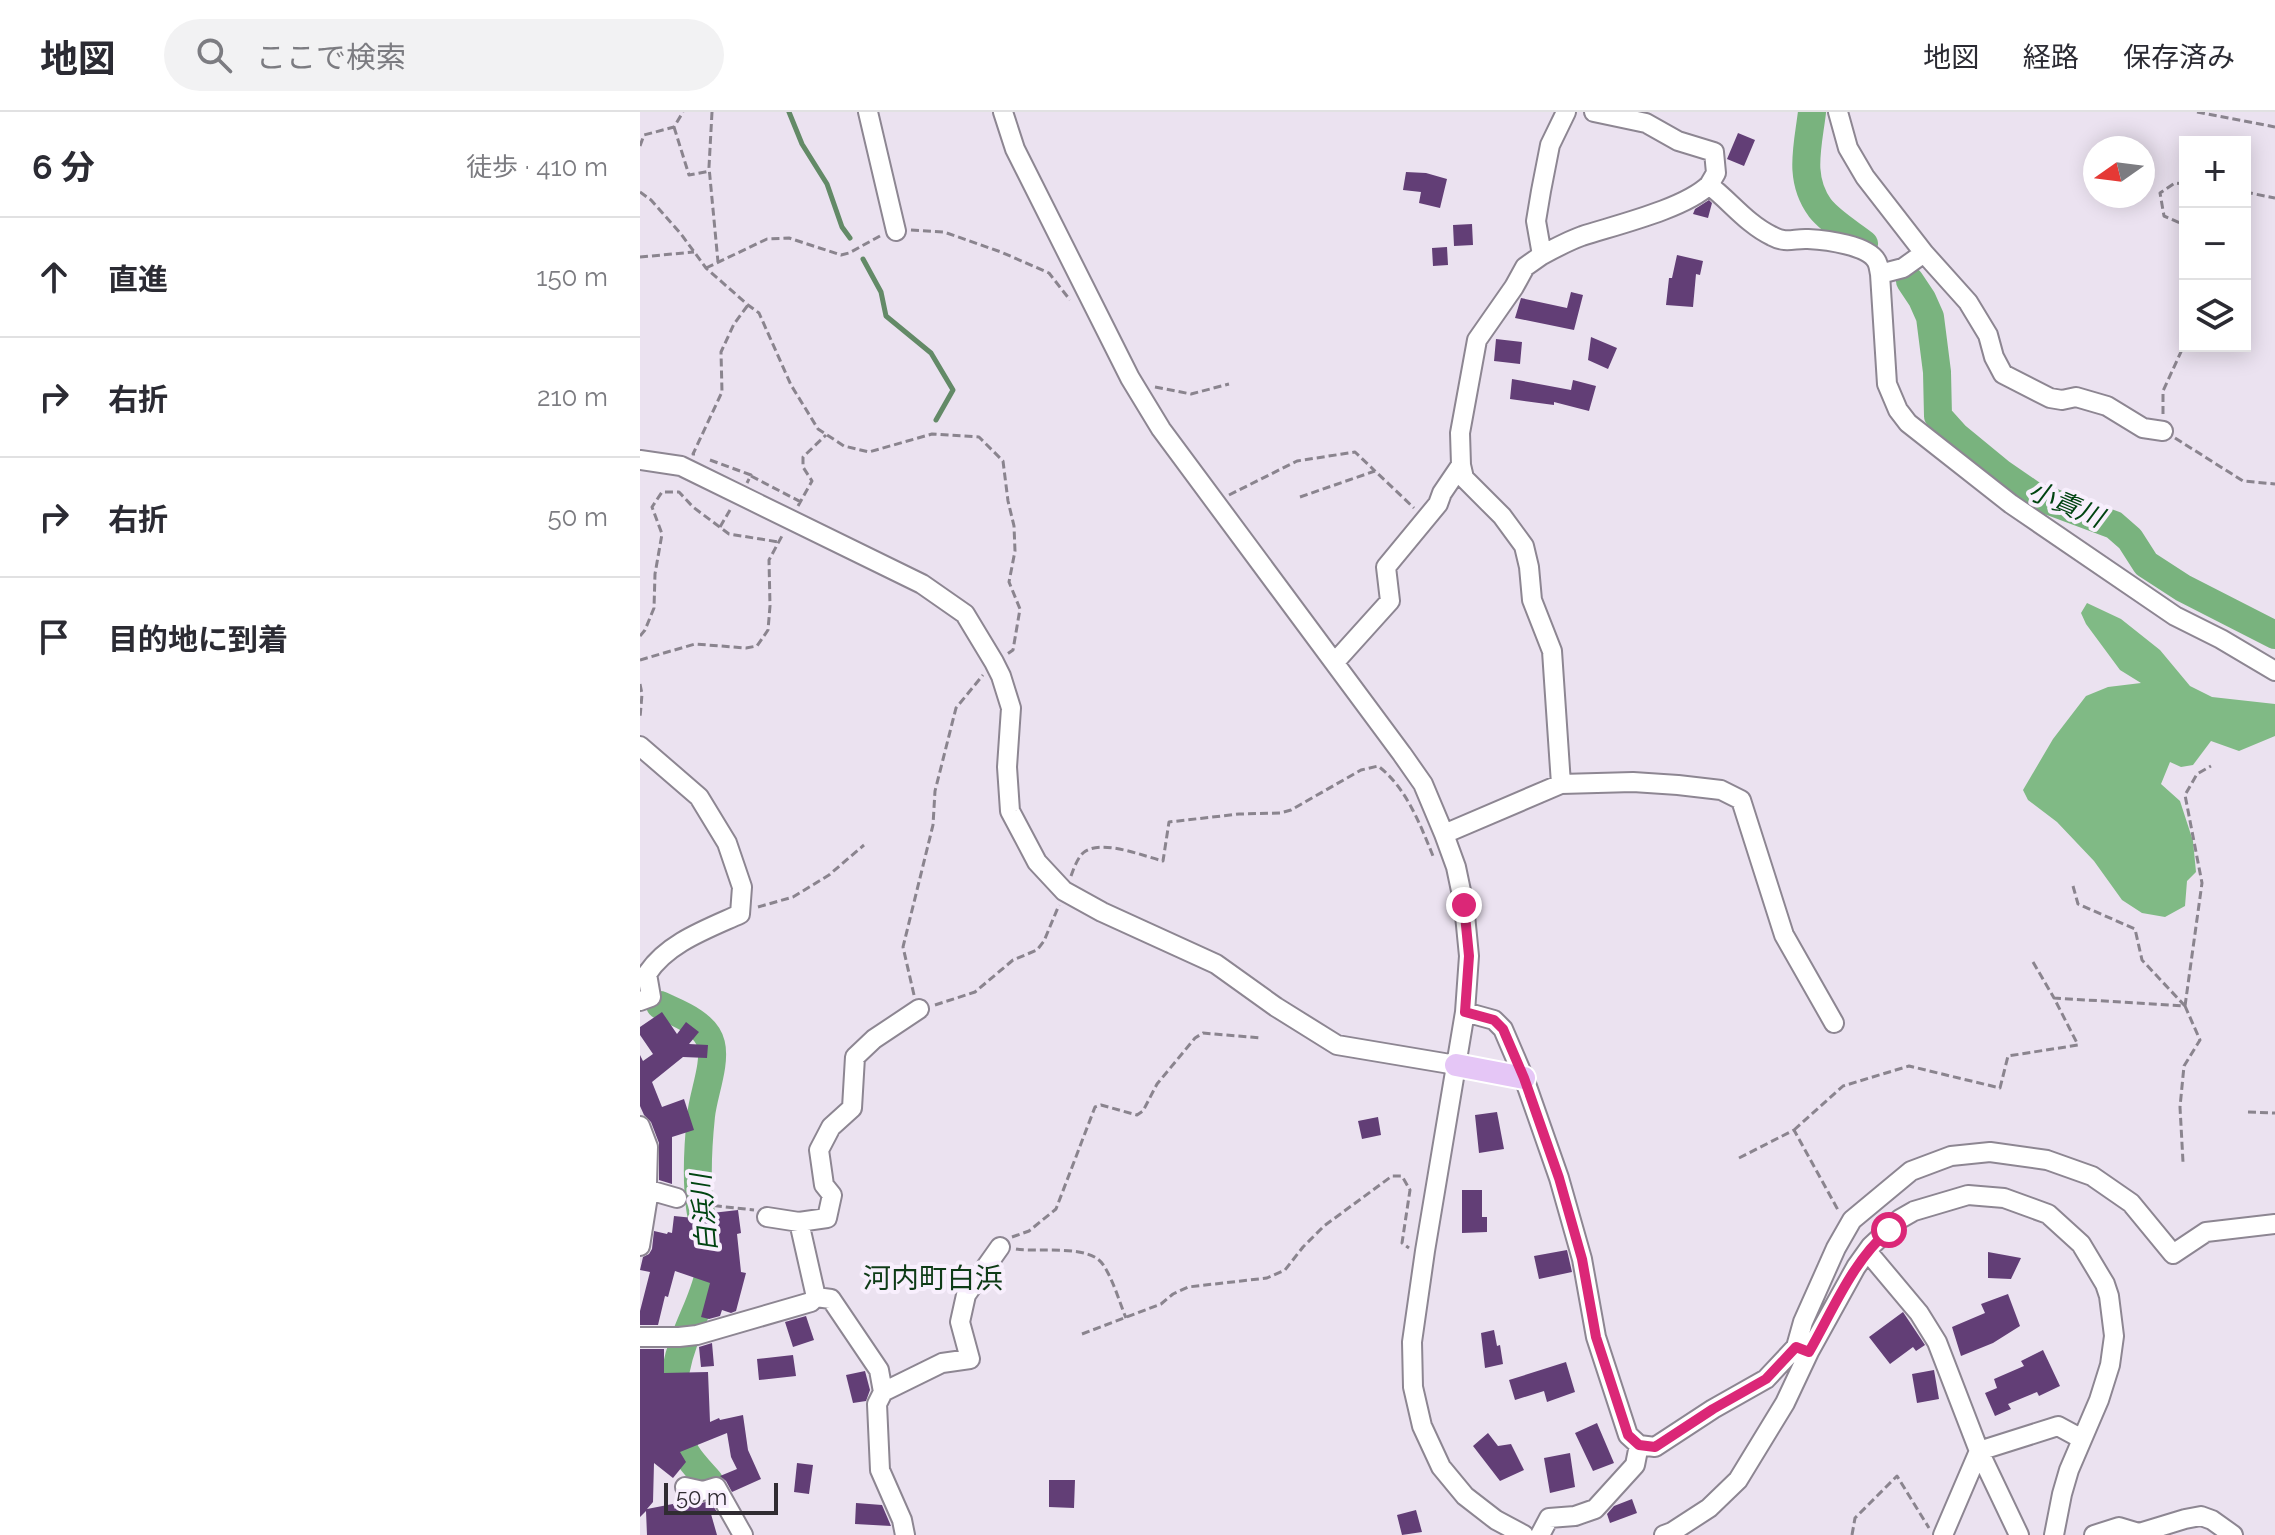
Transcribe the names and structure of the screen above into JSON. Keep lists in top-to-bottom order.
{
  "districts": ["河内町白浜"],
  "water": ["小責川", "白浜川"],
  "scale_bar": "50 m",
  "north": "left",
  "page": {
    "header": "地図",
    "search": "ここで検索",
    "nav": ["地図", "経路", "保存済み"],
    "heading": ["6 分", "徒歩 · 410 m"],
    "map_buttons": ["+", "−"],
    "list": [
      ["直進", "150 m"],
      ["右折", "210 m"],
      ["右折", "50 m"],
      "目的地に到着"
    ],
    "scale": "50 m"
  }
}
